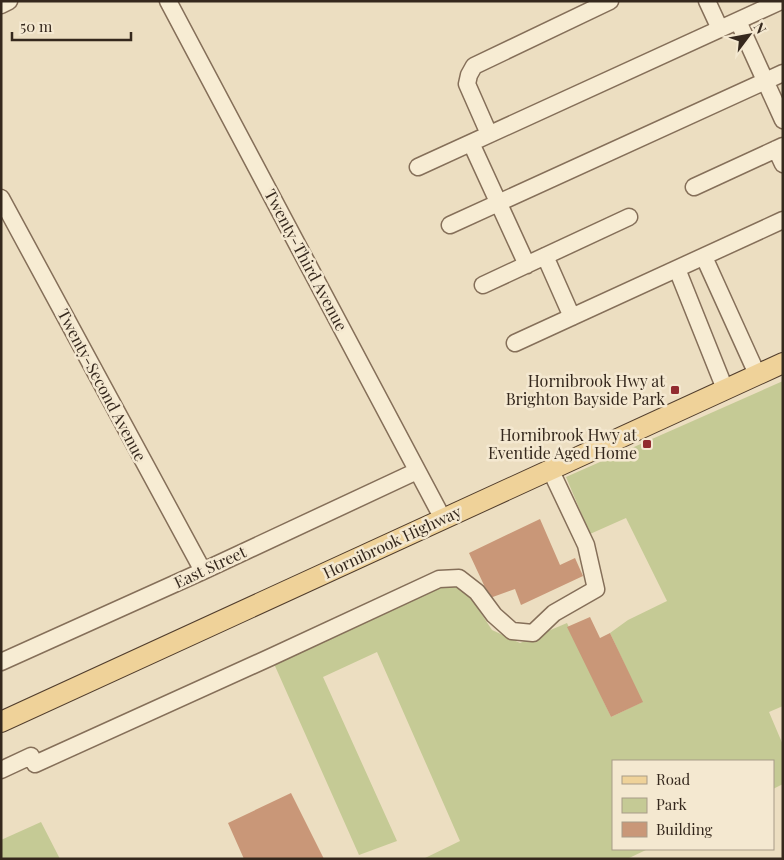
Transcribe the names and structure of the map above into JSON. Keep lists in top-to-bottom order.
{
  "streets": {
    "main road": ["Hornibrook Highway"],
    "street": ["Twenty-Third Avenue", "Twenty-Second Avenue", "East Street"]
  },
  "crossings": [
    ["Twenty-Third Avenue", "Hornibrook Highway"],
    ["Twenty-Third Avenue", "East Street"],
    ["Twenty-Second Avenue", "East Street"]
  ],
  "places": {
    "transit": ["Hornibrook Hwy at Brighton Bayside Park", "Hornibrook Hwy at Eventide Aged Home"]
  },
  "legend": ["Road", "Park", "Building"],
  "scale_bar": "50 m",
  "north": "top right"
}
